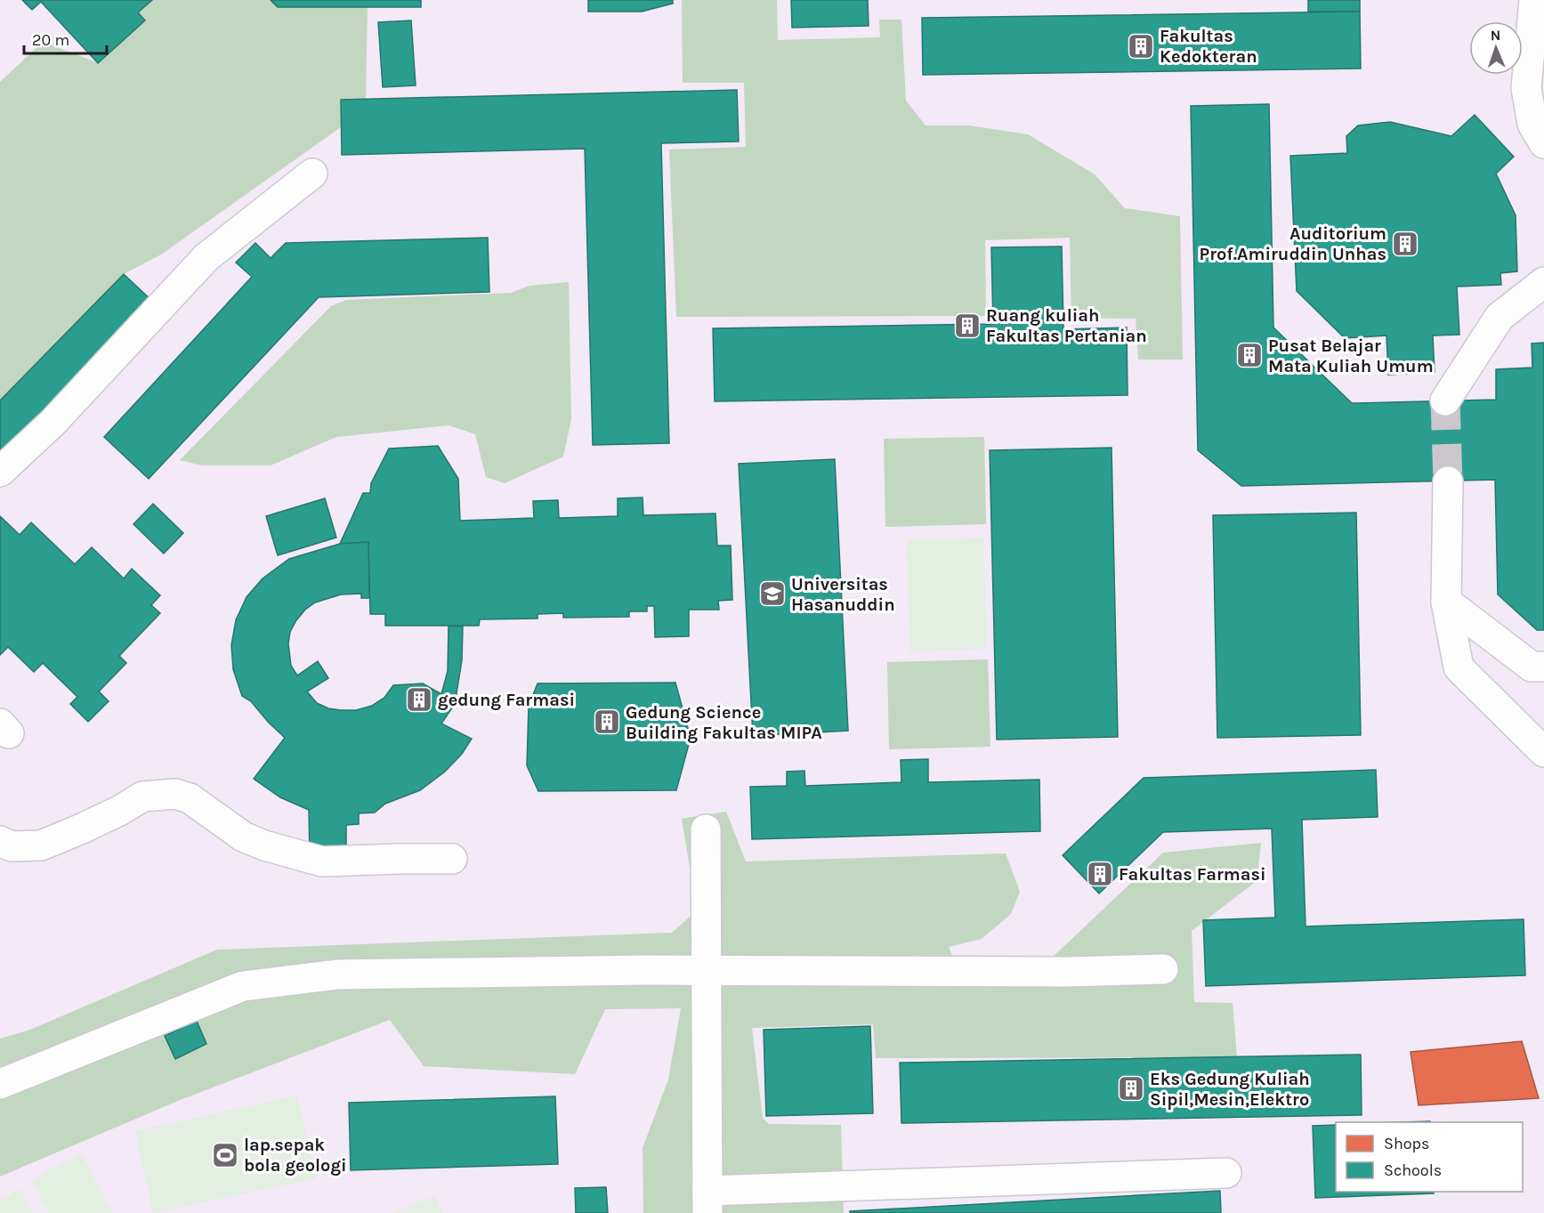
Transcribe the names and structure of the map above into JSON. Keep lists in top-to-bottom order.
{
  "places": {
    "building": [
      "Fakultas Kedokteran",
      "Auditorium Prof.Amiruddin Unhas",
      "Ruang kuliah Fakultas Pertanian",
      "Pusat Belajar Mata Kuliah Umum",
      "gedung Farmasi",
      "Gedung Science Building Fakultas MIPA",
      "Fakultas Farmasi",
      "Eks Gedung Kuliah Sipil,Mesin,Elektro"
    ],
    "school or university": ["Universitas Hasanuddin"],
    "sports": ["lap.sepak bola geologi"]
  },
  "legend": ["Shops", "Schools"],
  "scale_bar": "20 m",
  "north": "top"
}
